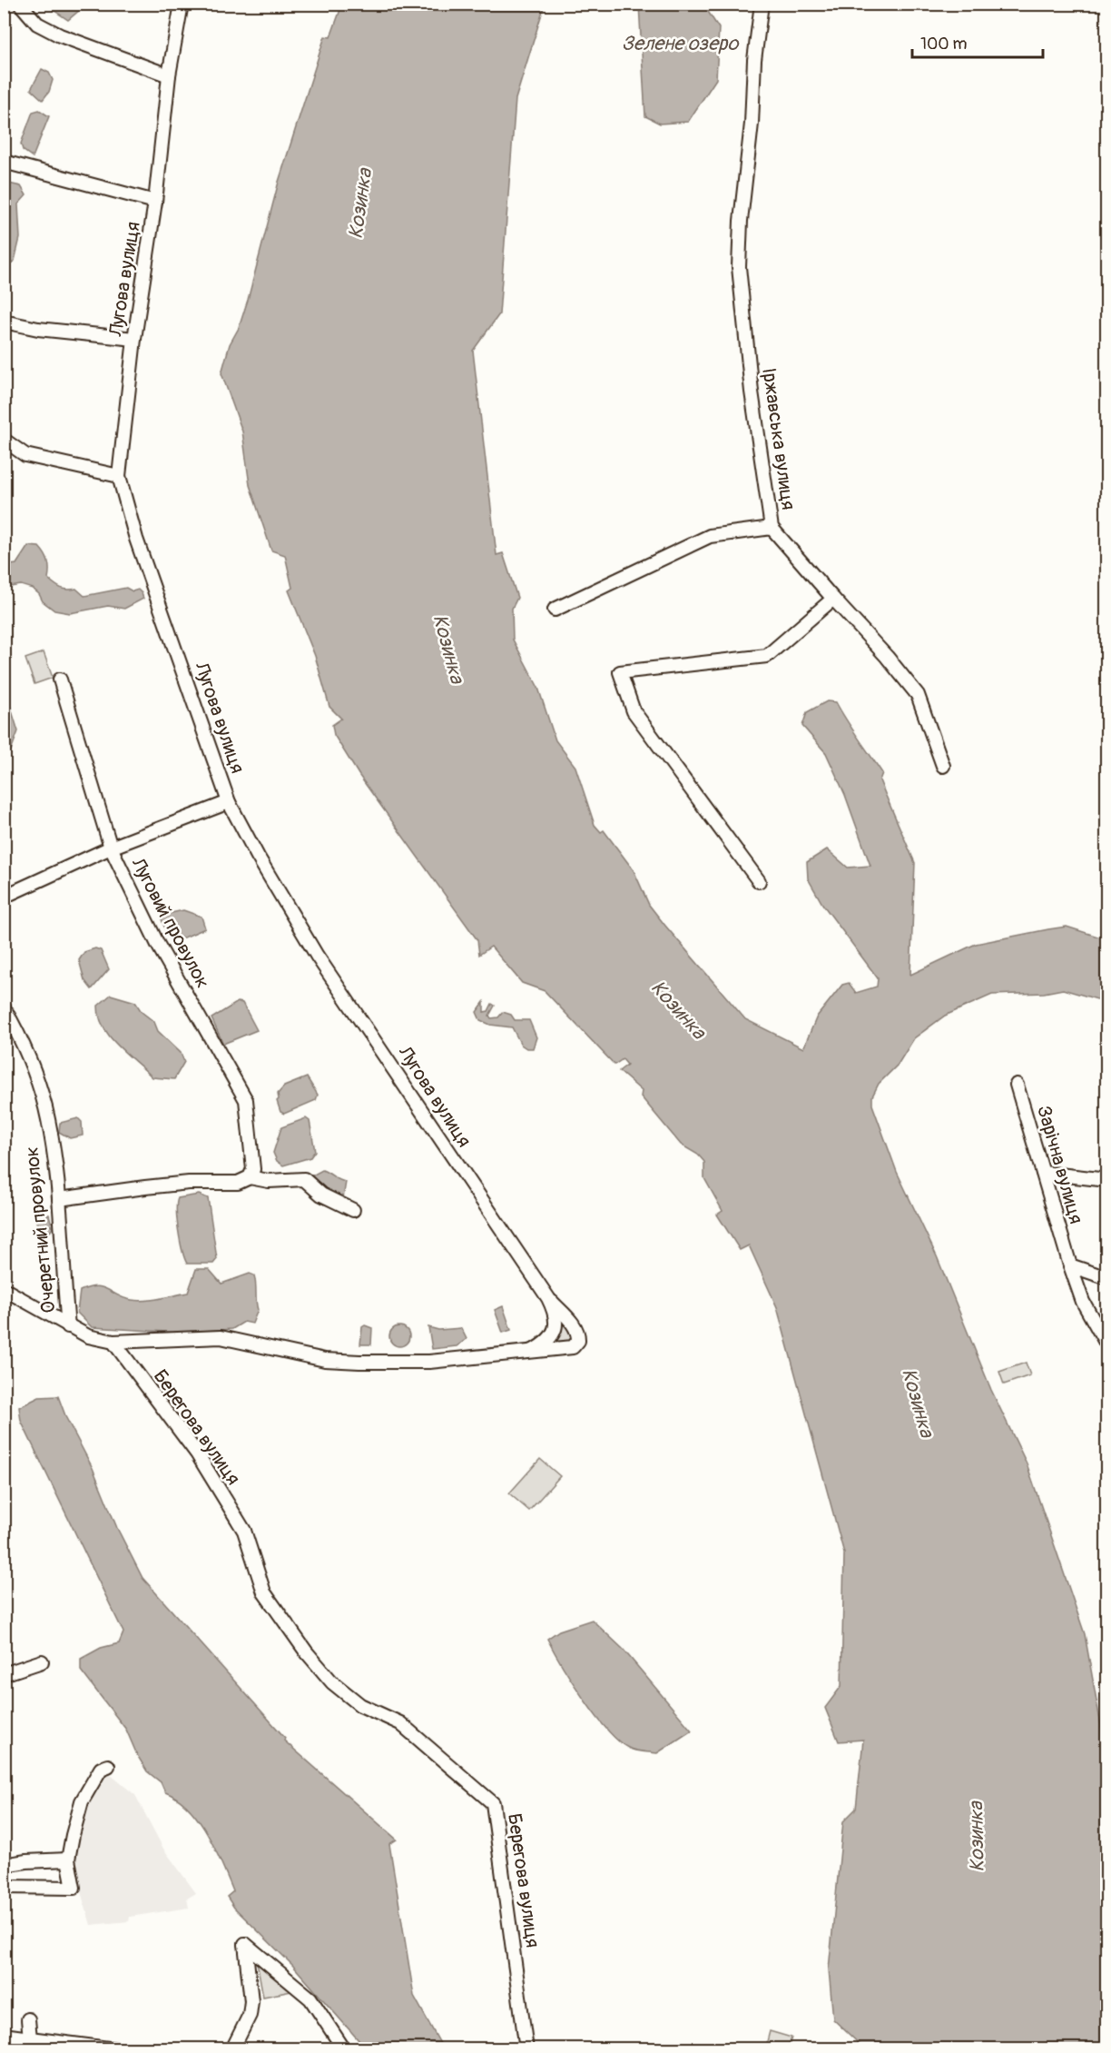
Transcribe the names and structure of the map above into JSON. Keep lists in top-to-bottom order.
{
  "streets": {
    "street": [
      "Лугова вулиця",
      "Іржавська вулиця",
      "Луговий провулок",
      "Зарічна вулиця",
      "Очеретний провулок",
      "Берегова вулиця"
    ]
  },
  "water": ["Зелене озеро", "Козинка"],
  "scale_bar": "100 m"
}
